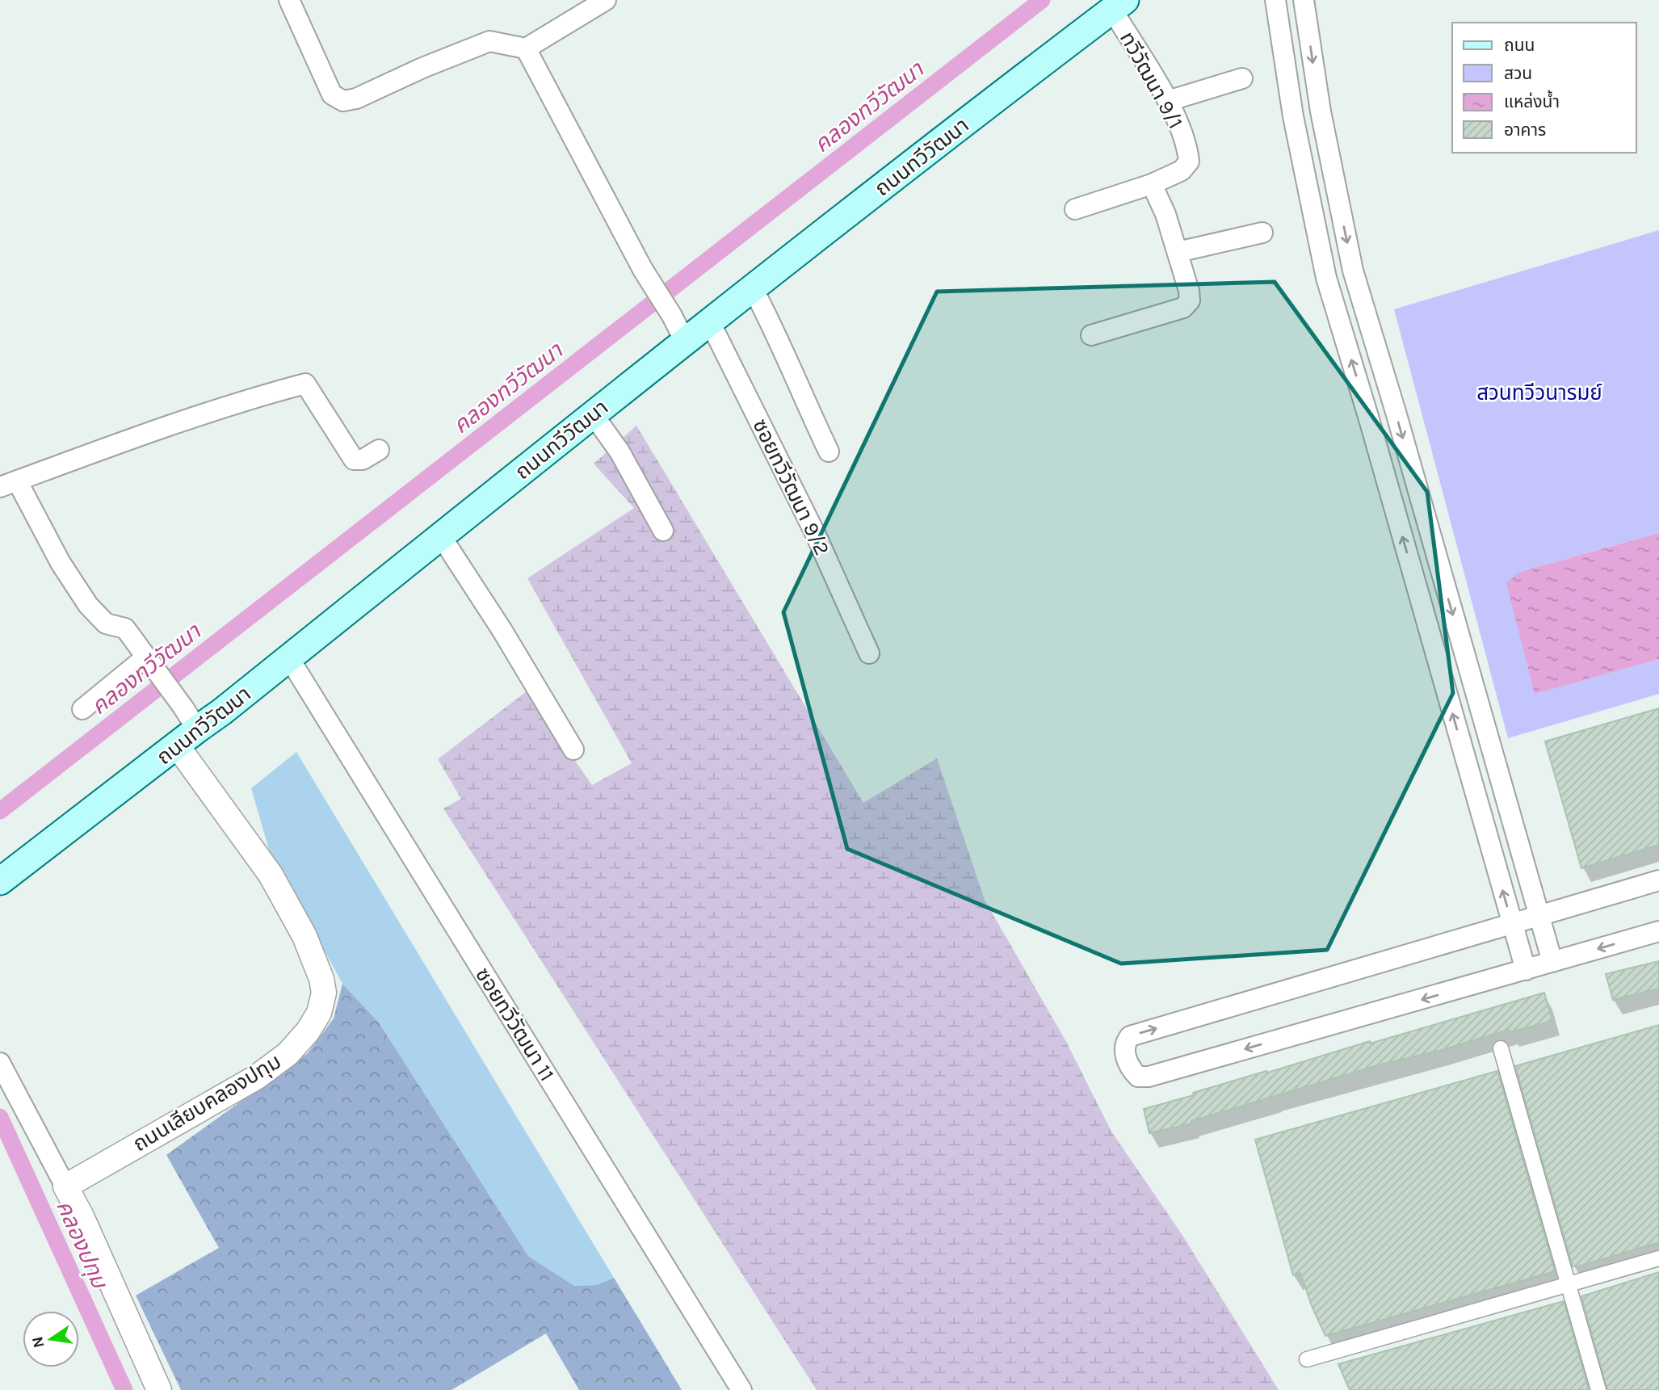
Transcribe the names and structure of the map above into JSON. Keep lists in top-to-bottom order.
{
  "streets": {
    "main road": ["ถนนทวีวัฒนา"],
    "street": [
      "ทวีวัฒนา 9/1",
      "ซอยทวีวัฒนา 9/2",
      "ซอยทวีวัฒนา 11",
      "ถนนเลียบคลองปทุม"
    ]
  },
  "crossings": [
    ["ทวีวัฒนา 9/1", "ถนนทวีวัฒนา"],
    ["ถนนทวีวัฒนา", "ซอยทวีวัฒนา 9/2"],
    ["ถนนทวีวัฒนา", "ซอยทวีวัฒนา 11"],
    ["ถนนทวีวัฒนา", "ถนนเลียบคลองปทุม"]
  ],
  "water": ["คลองทวีวัฒนา", "คลองปทุม"],
  "parks": ["สวนทวีวนารมย์"],
  "legend": [
    "ถนน",
    "สวน",
    "แหล่งน้ำ",
    "อาคาร"
  ],
  "north": "left"
}
